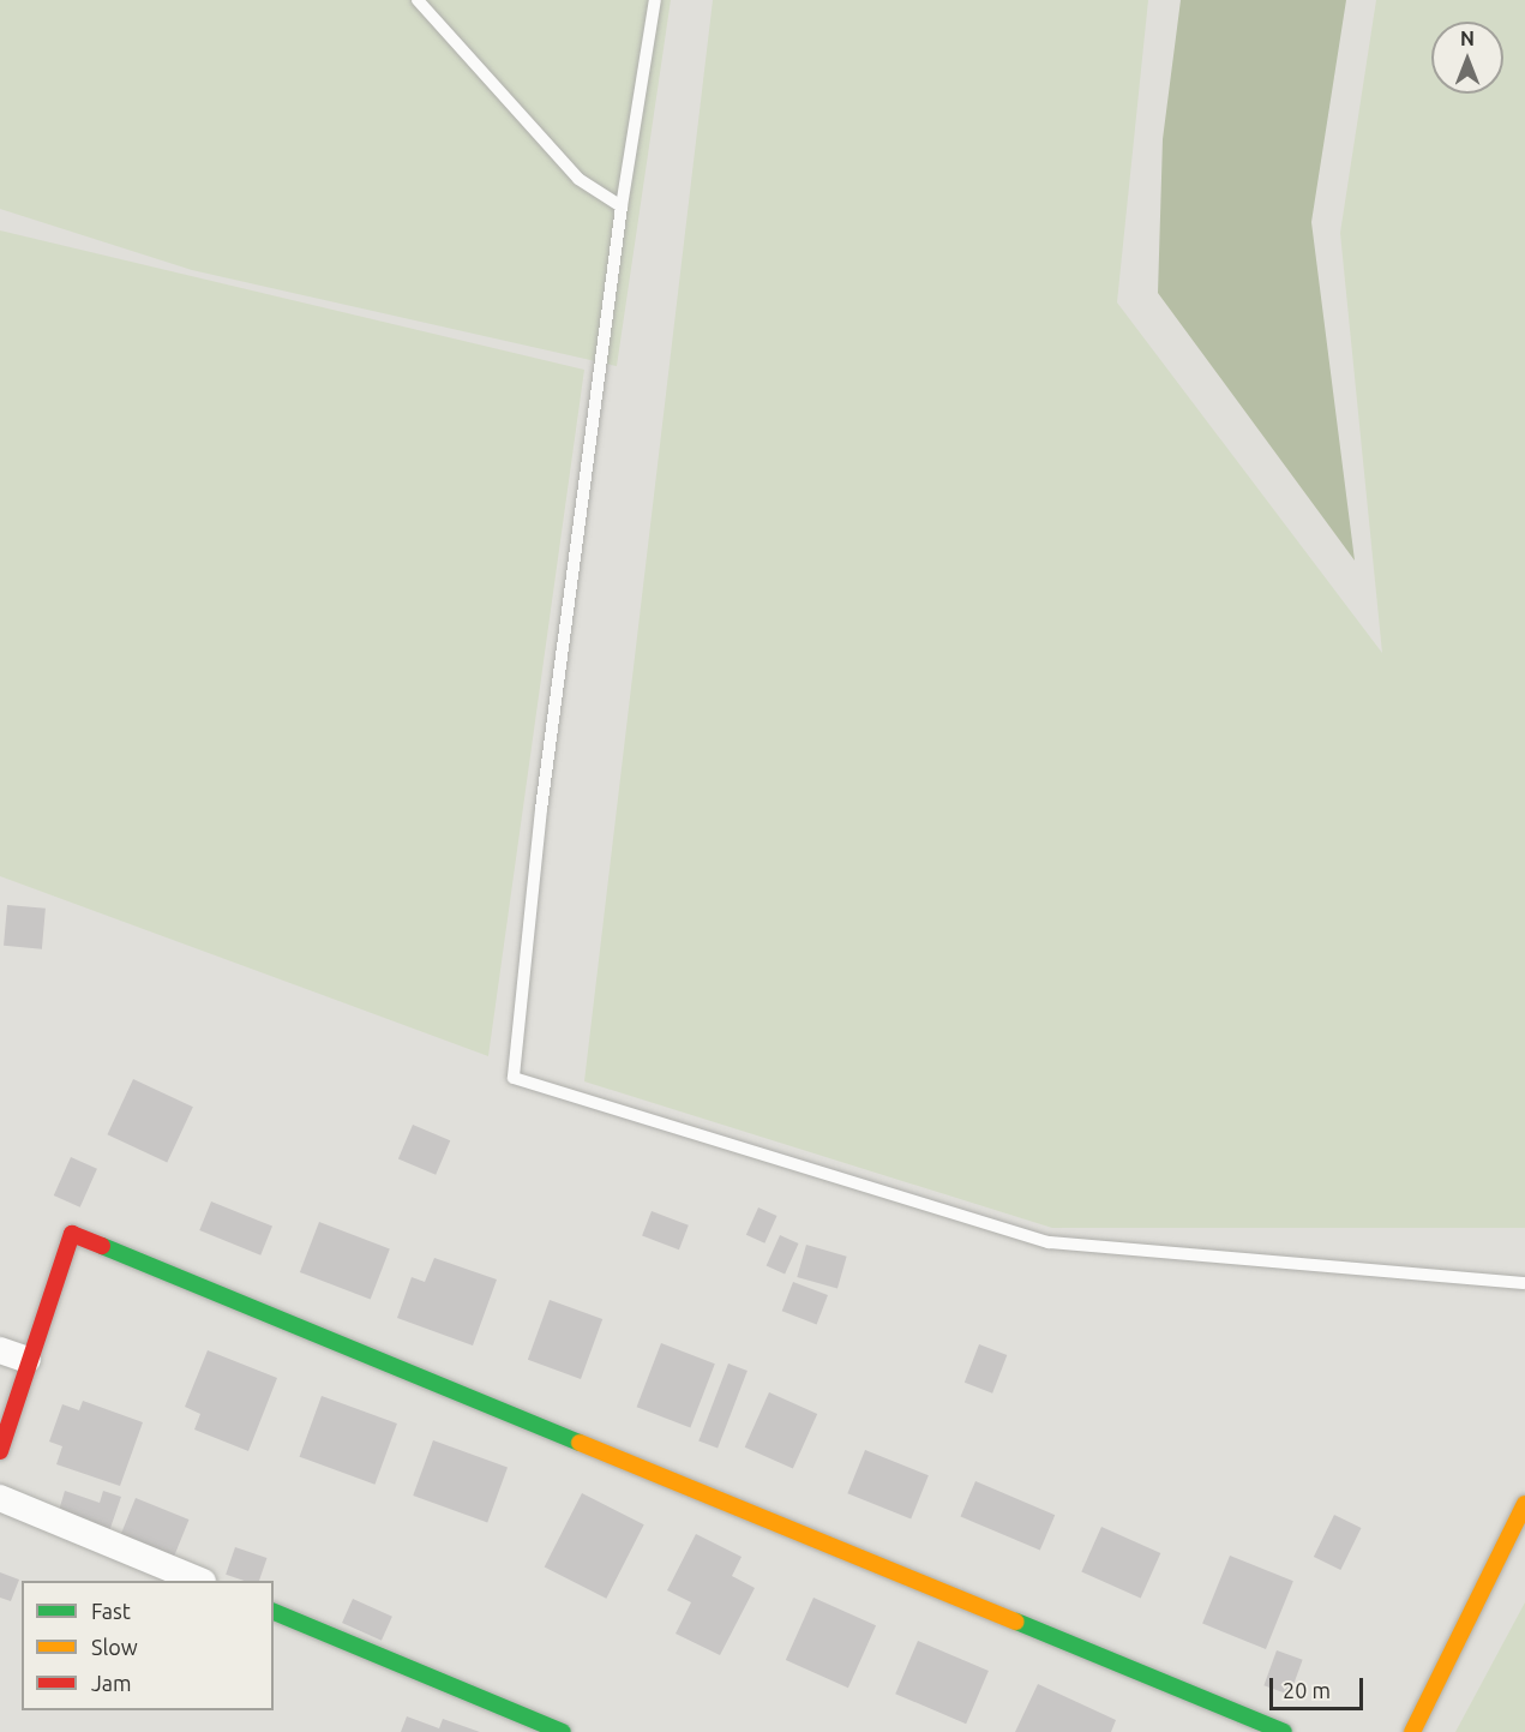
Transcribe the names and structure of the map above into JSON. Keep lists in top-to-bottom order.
{
  "legend": ["Fast", "Slow", "Jam"],
  "scale_bar": "20 m",
  "north": "top"
}
